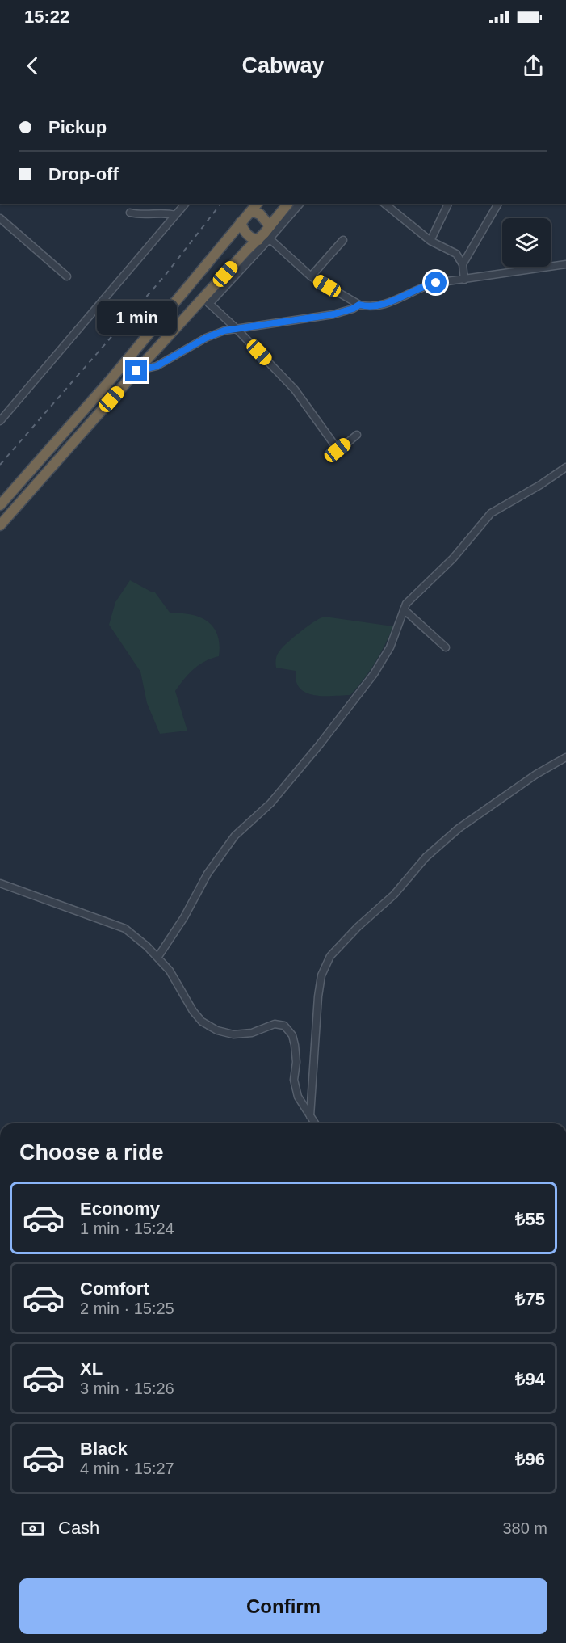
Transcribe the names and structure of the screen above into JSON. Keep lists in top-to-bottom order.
{
  "page": {
    "status": "15:22",
    "header": "Cabway",
    "banner": ["Pickup", "Drop-off"],
    "bubble": "1 min",
    "heading": "Choose a ride",
    "list": [
      {
        "name": "Economy",
        "note": "1 min · 15:24",
        "value": "₺55"
      },
      {
        "name": "Comfort",
        "note": "2 min · 15:25",
        "value": "₺75"
      },
      {
        "name": "XL",
        "note": "3 min · 15:26",
        "value": "₺94"
      },
      {
        "name": "Black",
        "note": "4 min · 15:27",
        "value": "₺96"
      }
    ],
    "pay": ["Cash", "380 m"],
    "buttons": "Confirm"
  }
}
